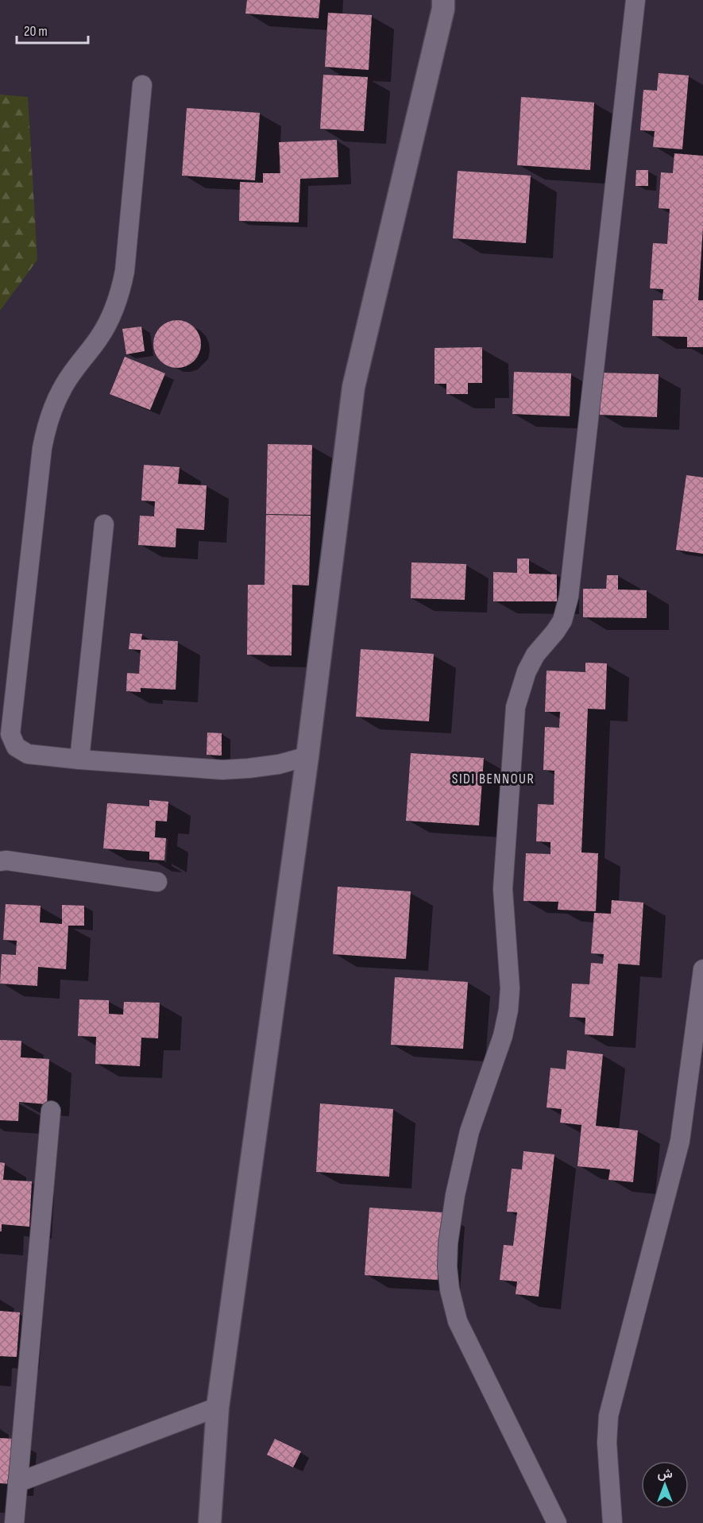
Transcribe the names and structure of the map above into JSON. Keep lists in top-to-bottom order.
{
  "districts": ["SIDI BENNOUR"],
  "scale_bar": "20 m",
  "north": "top"
}
